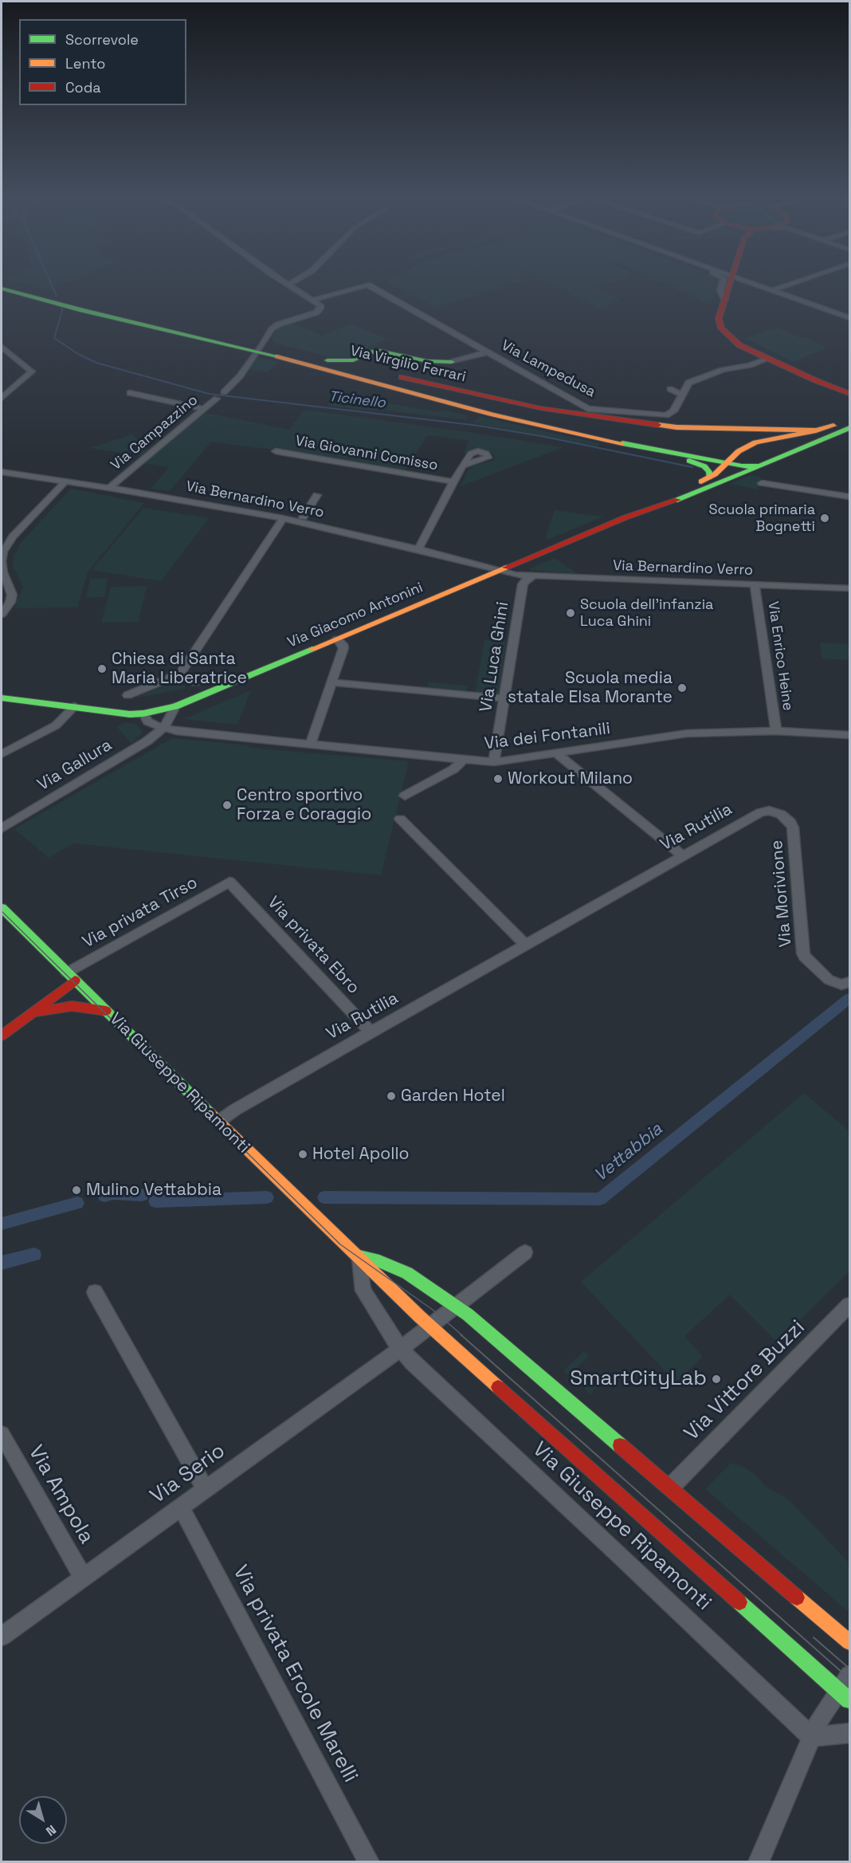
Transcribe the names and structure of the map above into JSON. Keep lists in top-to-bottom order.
{
  "streets": {
    "main road": ["Via Virgilio Ferrari", "Via Giacomo Antonini", "Via Giuseppe Ripamonti"],
    "street": [
      "Via Lampedusa",
      "Via Campazzino",
      "Via Giovanni Comisso",
      "Via Bernardino Verro",
      "Via Enrico Heine",
      "Via Luca Ghini",
      "Via dei Fontanili",
      "Via Gallura",
      "Via Rutilia",
      "Via Morivione",
      "Via privata Tirso",
      "Via privata Ebro",
      "Via Vittore Buzzi",
      "Via Serio",
      "Via Ampola",
      "Via privata Ercole Marelli"
    ]
  },
  "crossings": [
    ["Via Virgilio Ferrari", "Via Giacomo Antonini"],
    ["Via Campazzino", "Via Bernardino Verro"],
    ["Via Giovanni Comisso", "Via Bernardino Verro"],
    ["Via Bernardino Verro", "Via Giacomo Antonini"],
    ["Via Bernardino Verro", "Via Enrico Heine"],
    ["Via Enrico Heine", "Via dei Fontanili"],
    ["Via Luca Ghini", "Via dei Fontanili"],
    ["Via dei Fontanili", "Via Gallura"],
    ["Via Rutilia", "Via Morivione"],
    ["Via Rutilia", "Via privata Ebro"],
    ["Via Rutilia", "Via Giuseppe Ripamonti"],
    ["Via privata Tirso", "Via privata Ebro"],
    ["Via privata Tirso", "Via Giuseppe Ripamonti"],
    ["Via Giuseppe Ripamonti", "Via Vittore Buzzi"],
    ["Via Giuseppe Ripamonti", "Via Serio"],
    ["Via Serio", "Via Ampola"],
    ["Via Serio", "Via privata Ercole Marelli"]
  ],
  "water": ["Ticinello", "Vettabbia"],
  "places": [
    "Scuola primaria Bognetti",
    "Scuola dell'infanzia Luca Ghini",
    "Chiesa di Santa Maria Liberatrice",
    "Scuola media statale Elsa Morante",
    "Workout Milano",
    "Centro sportivo Forza e Coraggio",
    "Garden Hotel",
    "Hotel Apollo",
    "Mulino Vettabbia",
    "SmartCityLab"
  ],
  "legend": ["Scorrevole", "Lento", "Coda"],
  "north": "bottom right"
}
